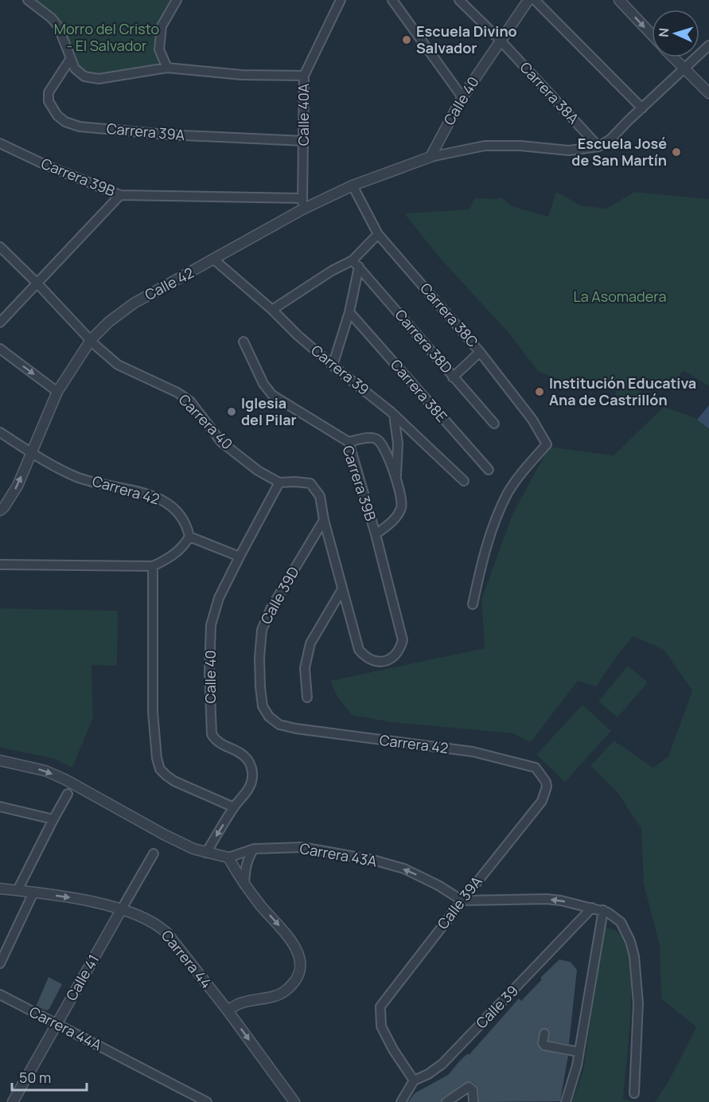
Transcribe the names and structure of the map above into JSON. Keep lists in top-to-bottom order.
{
  "streets": {
    "street": [
      "Carrera 38A",
      "Calle 40",
      "Calle 40A",
      "Carrera 39A",
      "Carrera 39B",
      "Calle 42",
      "Carrera 38C",
      "Carrera 38D",
      "Carrera 39",
      "Carrera 38E",
      "Carrera 40",
      "Carrera 42",
      "Calle 39D",
      "Carrera 43A",
      "Calle 39A",
      "Carrera 44",
      "Calle 41",
      "Calle 39",
      "Carrera 44A"
    ]
  },
  "crossings": [
    ["Carrera 38A", "Calle 40"],
    ["Calle 40", "Calle 42"],
    ["Calle 40", "Carrera 40"],
    ["Calle 40A", "Carrera 39A"],
    ["Calle 40A", "Carrera 39B"],
    ["Calle 40A", "Calle 42"],
    ["Carrera 39B", "Carrera 40"],
    ["Calle 42", "Carrera 38C"],
    ["Calle 42", "Carrera 39"],
    ["Calle 42", "Carrera 40"],
    ["Calle 42", "Carrera 42"],
    ["Carrera 40", "Calle 39D"],
    ["Carrera 42", "Calle 39D"],
    ["Carrera 42", "Calle 39A"],
    ["Carrera 43A", "Calle 39A"],
    ["Calle 39A", "Calle 39"],
    ["Carrera 44", "Calle 41"],
    ["Calle 41", "Carrera 44A"]
  ],
  "one_way": ["Carrera 43A", "Carrera 44"],
  "parks": ["Morro del Cristo - El Salvador", "La Asomadera"],
  "places": [
    "Escuela Divino Salvador",
    "Escuela José de San Martín",
    "Institución Educativa Ana de Castrillón",
    "Iglesia del Pilar"
  ],
  "scale_bar": "50 m",
  "north": "left"
}
